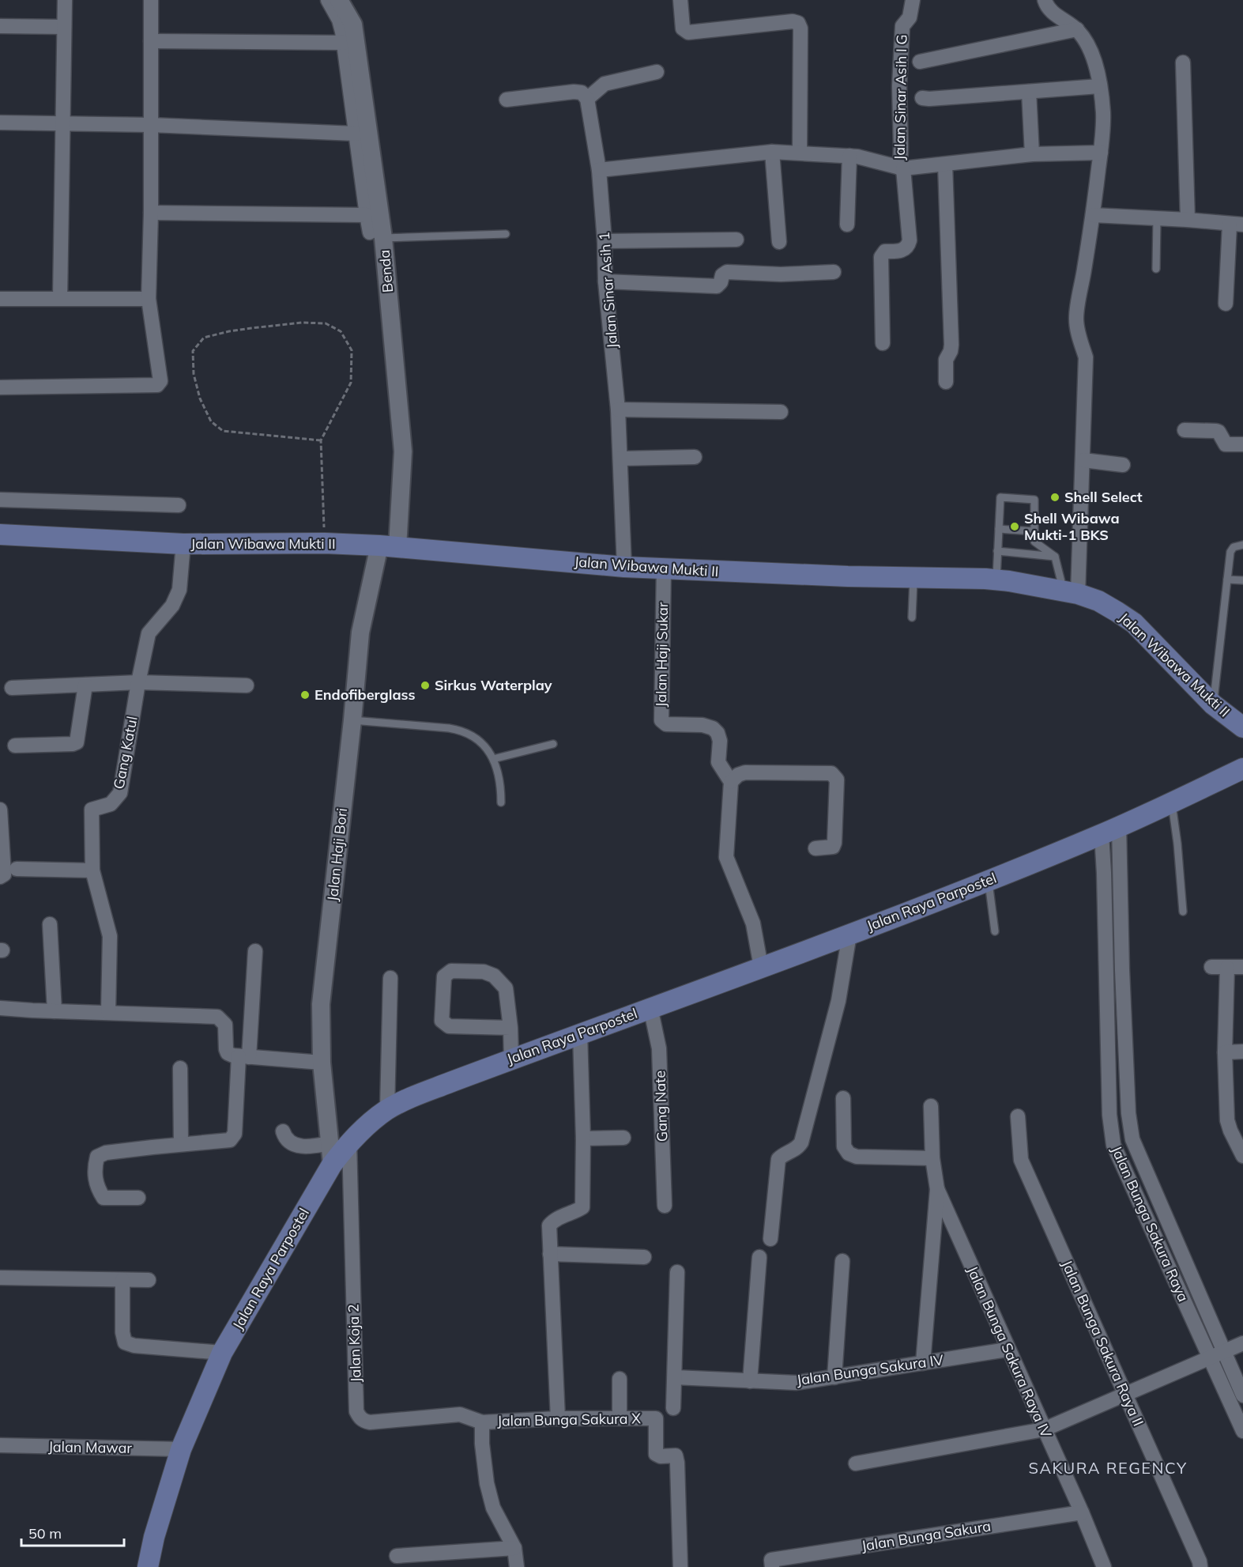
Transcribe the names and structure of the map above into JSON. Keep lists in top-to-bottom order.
{
  "streets": {
    "main road": ["Jalan Wibawa Mukti II", "Jalan Raya Parpostel"],
    "street": [
      "Jalan Sinar Asih I G",
      "Benda",
      "Jalan Sinar Asih 1",
      "Jalan Haji Sukar",
      "Gang Katul",
      "Jalan Haji Bori",
      "Gang Nate",
      "Jalan Bunga Sakura Raya",
      "Jalan Koja 2",
      "Jalan Bunga Sakura Raya II",
      "Jalan Bunga Sakura Raya IV",
      "Jalan Bunga Sakura IV",
      "Jalan Bunga Sakura X",
      "Jalan Mawar",
      "Jalan Bunga Sakura"
    ]
  },
  "crossings": [
    ["Benda", "Jalan Wibawa Mukti II"],
    ["Benda", "Jalan Haji Bori"],
    ["Jalan Sinar Asih 1", "Jalan Wibawa Mukti II"],
    ["Jalan Wibawa Mukti II", "Jalan Haji Sukar"],
    ["Jalan Wibawa Mukti II", "Gang Katul"],
    ["Jalan Wibawa Mukti II", "Jalan Haji Bori"],
    ["Jalan Haji Bori", "Jalan Raya Parpostel"],
    ["Jalan Haji Bori", "Jalan Koja 2"],
    ["Jalan Raya Parpostel", "Gang Nate"],
    ["Jalan Raya Parpostel", "Jalan Bunga Sakura Raya"],
    ["Jalan Raya Parpostel", "Jalan Koja 2"],
    ["Jalan Raya Parpostel", "Jalan Mawar"],
    ["Jalan Koja 2", "Jalan Bunga Sakura X"],
    ["Jalan Bunga Sakura Raya IV", "Jalan Bunga Sakura IV"],
    ["Jalan Bunga Sakura Raya IV", "Jalan Bunga Sakura"]
  ],
  "districts": ["SAKURA REGENCY"],
  "places": [
    "Shell Select",
    "Shell Wibawa Mukti-1 BKS",
    "Sirkus Waterplay",
    "Endofiberglass"
  ],
  "scale_bar": "50 m"
}
